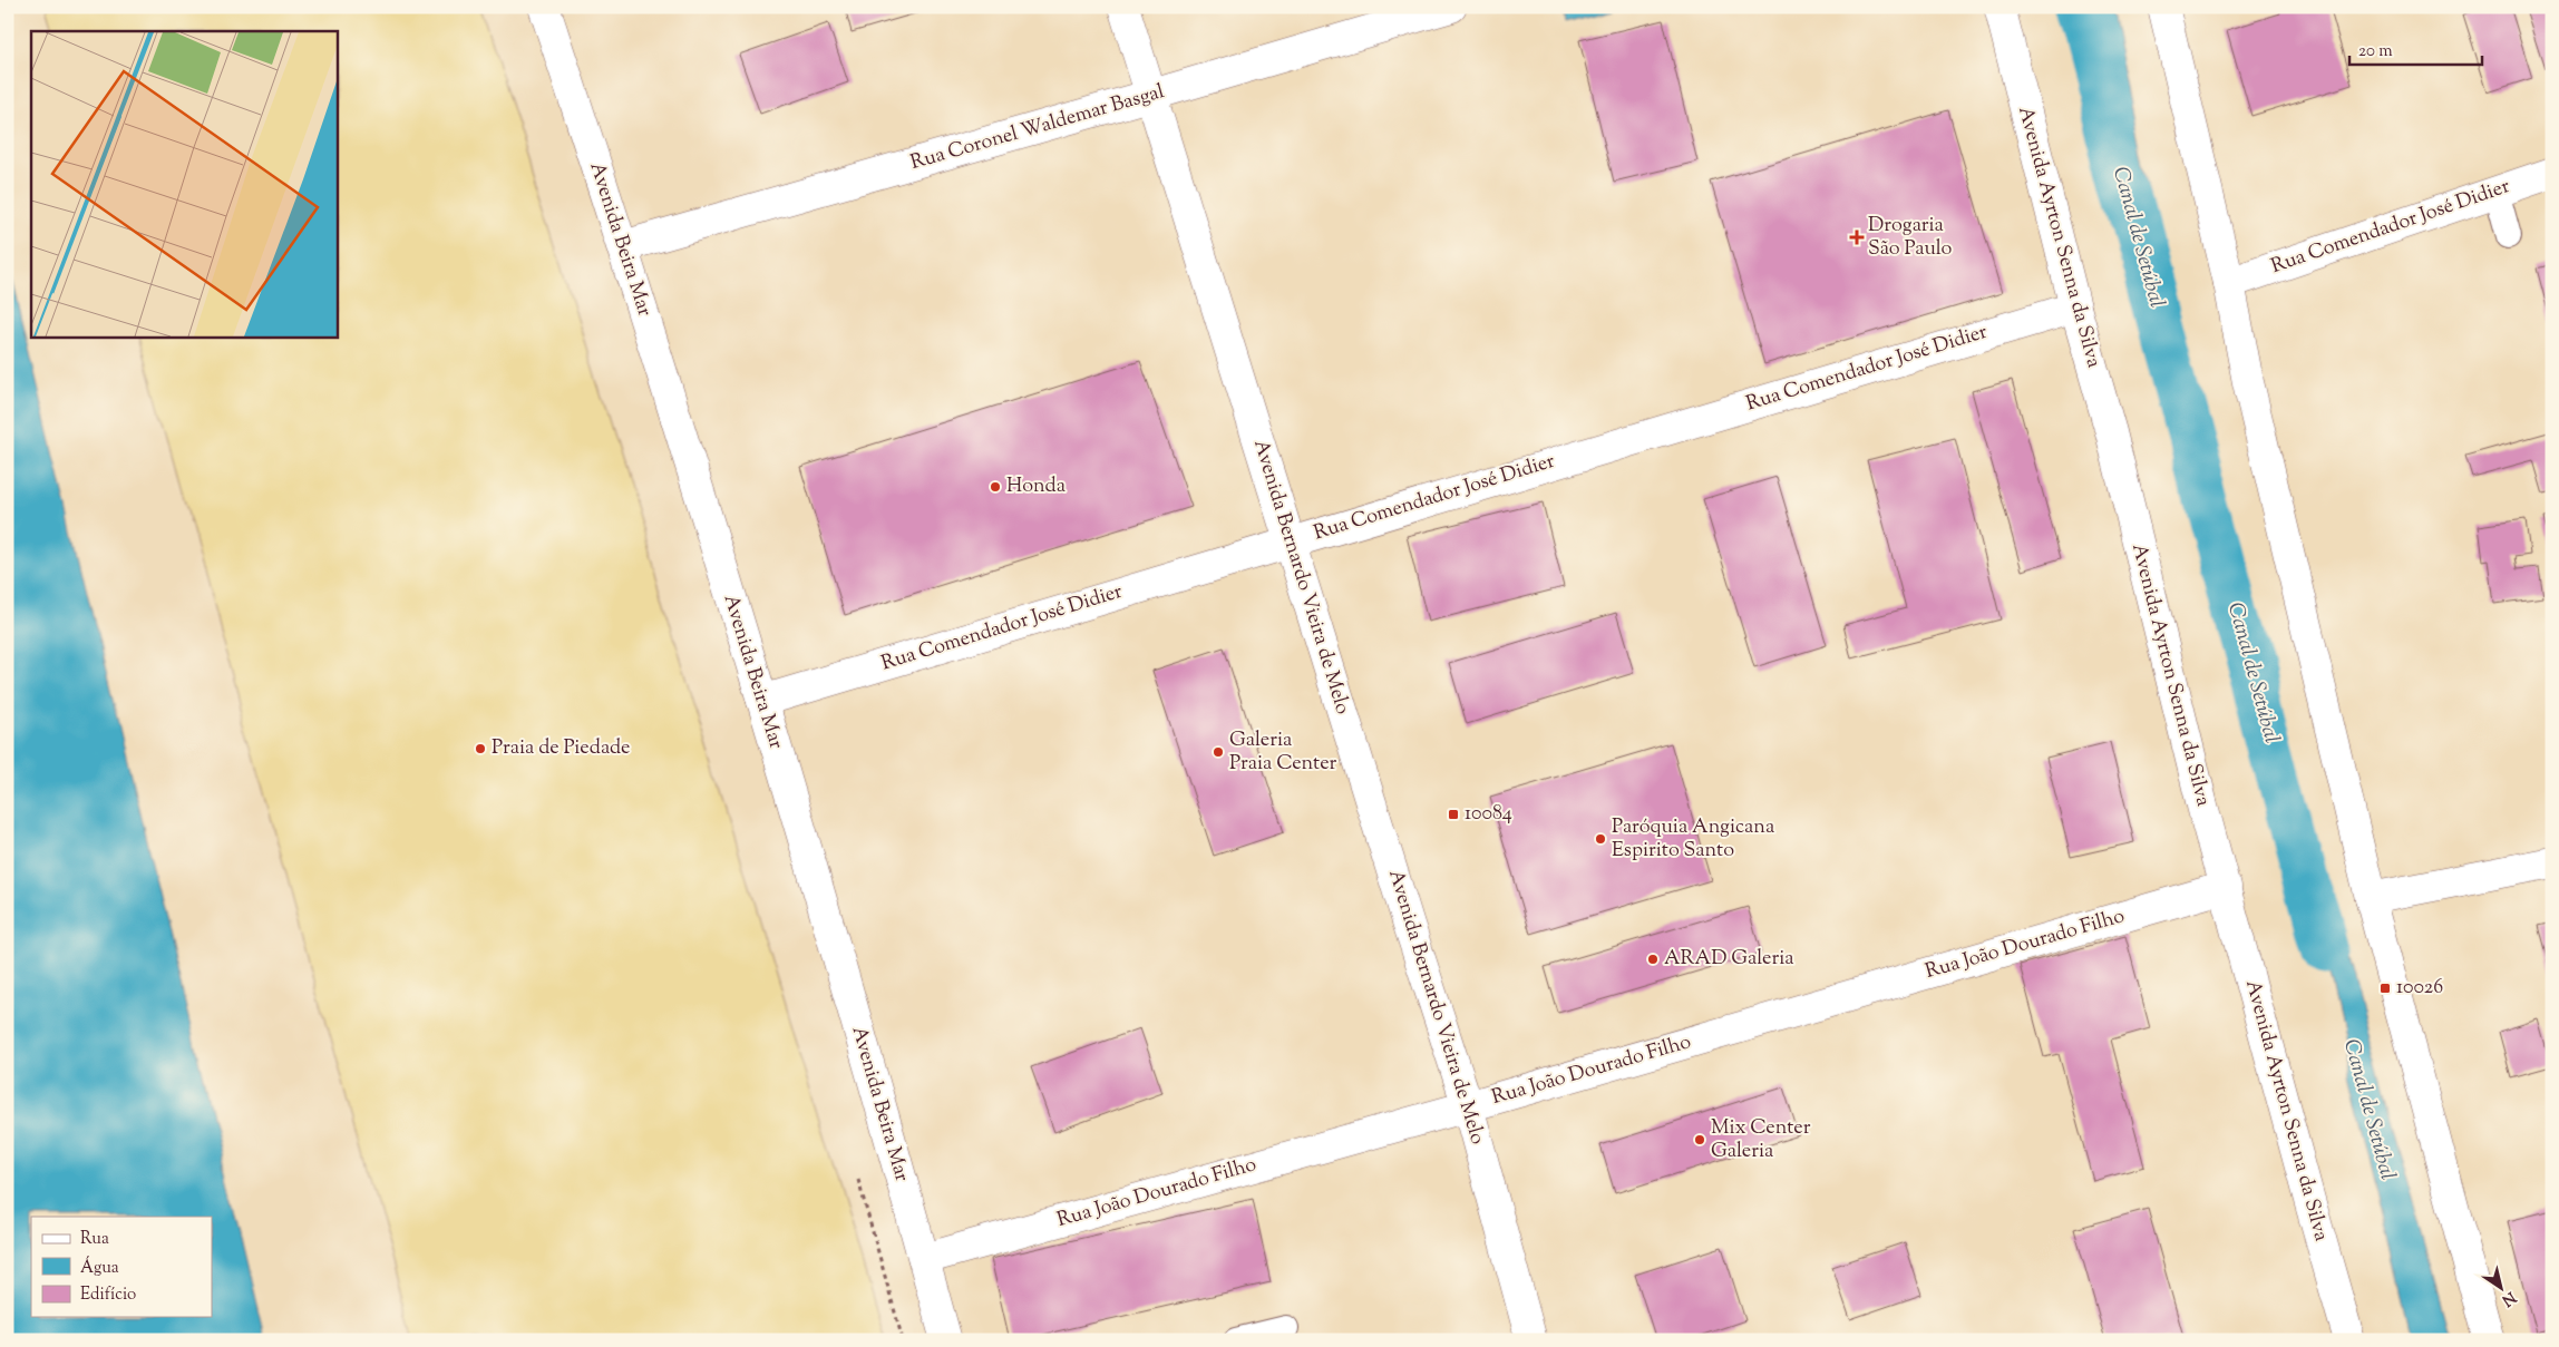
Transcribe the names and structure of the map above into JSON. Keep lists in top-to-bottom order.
{
  "streets": {
    "main road": [
      "Rua Coronel Waldemar Basgal",
      "Rua Comendador José Didier",
      "Avenida Ayrton Senna da Silva",
      "Avenida Beira Mar",
      "Avenida Bernardo Vieira de Melo",
      "Rua João Dourado Filho"
    ]
  },
  "crossings": [
    ["Rua Coronel Waldemar Basgal", "Avenida Beira Mar"],
    ["Rua Coronel Waldemar Basgal", "Avenida Bernardo Vieira de Melo"],
    ["Rua Comendador José Didier", "Avenida Ayrton Senna da Silva"],
    ["Rua Comendador José Didier", "Avenida Beira Mar"],
    ["Rua Comendador José Didier", "Avenida Bernardo Vieira de Melo"],
    ["Avenida Ayrton Senna da Silva", "Rua João Dourado Filho"],
    ["Avenida Beira Mar", "Rua João Dourado Filho"],
    ["Avenida Bernardo Vieira de Melo", "Rua João Dourado Filho"]
  ],
  "water": ["Canal de Setúbal"],
  "places": {
    "health": ["Drogaria São Paulo"],
    "other": [
      "Honda",
      "Praia de Piedade",
      "Galeria Praia Center",
      "Paróquia Angicana Espirito Santo",
      "ARAD Galeria",
      "Mix Center Galeria"
    ],
    "transit": ["10084", "10026"]
  },
  "legend": ["Rua", "Água", "Edifício"],
  "scale_bar": "20 m",
  "north": "bottom right"
}
